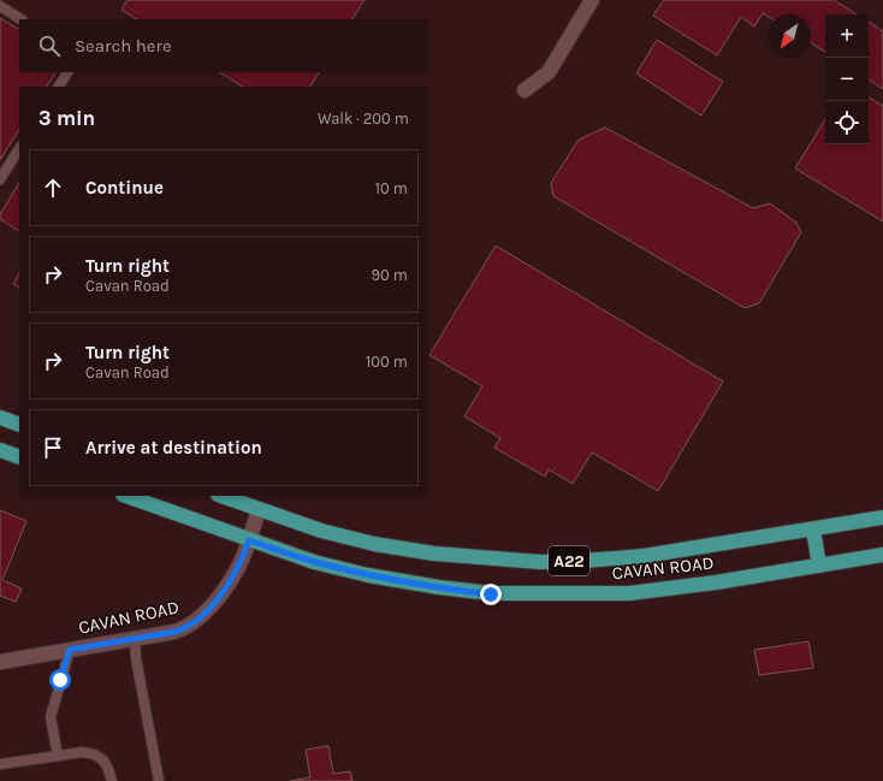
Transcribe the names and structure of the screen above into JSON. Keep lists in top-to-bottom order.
{
  "streets": {
    "main road": ["A22", "CAVAN ROAD"]
  },
  "north": "bottom left",
  "page": {
    "map_buttons": ["+", "−"],
    "search": "Search here",
    "heading": ["3 min", "Walk · 200 m"],
    "list": [
      ["Continue", "10 m"],
      ["Turn right", "Cavan Road", "90 m"],
      ["Turn right", "Cavan Road", "100 m"],
      "Arrive at destination"
    ]
  }
}
